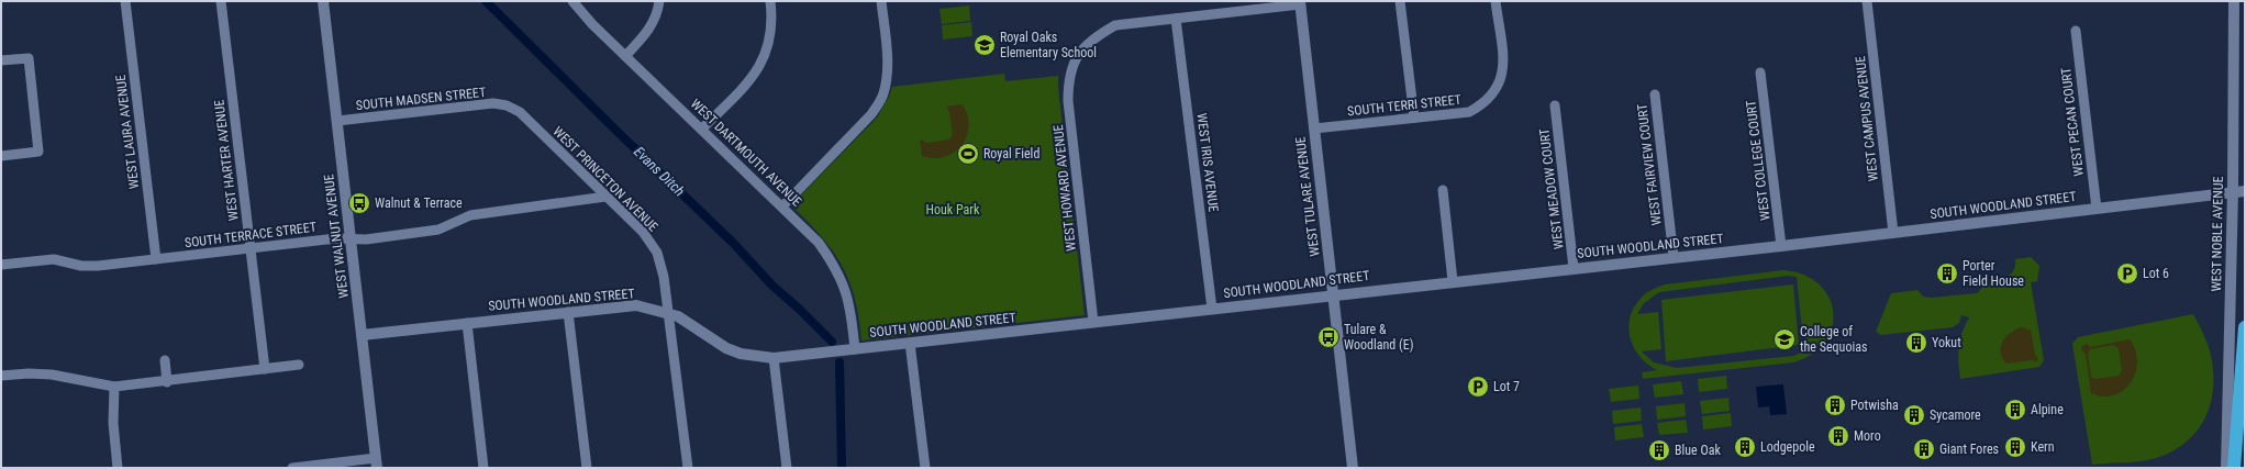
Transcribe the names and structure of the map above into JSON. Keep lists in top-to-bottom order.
{
  "streets": {
    "street": [
      "SOUTH MADSEN STREET",
      "SOUTH TERRI STREET",
      "WEST CAMPUS AVENUE",
      "WEST PECAN COURT",
      "WEST LAURA AVENUE",
      "WEST DARTMOUTH AVENUE",
      "WEST HARTER AVENUE",
      "WEST COLLEGE COURT",
      "WEST IRIS AVENUE",
      "WEST FAIRVIEW COURT",
      "WEST PRINCETON AVENUE",
      "WEST HOWARD AVENUE",
      "WEST MEADOW COURT",
      "WEST TULARE AVENUE",
      "SOUTH WOODLAND STREET",
      "WEST NOBLE AVENUE",
      "SOUTH TERRACE STREET",
      "WEST WALNUT AVENUE"
    ]
  },
  "crossings": [
    ["SOUTH MADSEN STREET", "WEST PRINCETON AVENUE"],
    ["SOUTH MADSEN STREET", "WEST WALNUT AVENUE"],
    ["SOUTH TERRI STREET", "WEST TULARE AVENUE"],
    ["WEST CAMPUS AVENUE", "SOUTH WOODLAND STREET"],
    ["WEST PECAN COURT", "SOUTH WOODLAND STREET"],
    ["WEST LAURA AVENUE", "SOUTH TERRACE STREET"],
    ["WEST DARTMOUTH AVENUE", "SOUTH WOODLAND STREET"],
    ["WEST HARTER AVENUE", "SOUTH TERRACE STREET"],
    ["WEST COLLEGE COURT", "SOUTH WOODLAND STREET"],
    ["WEST IRIS AVENUE", "WEST HOWARD AVENUE"],
    ["WEST IRIS AVENUE", "SOUTH WOODLAND STREET"],
    ["WEST FAIRVIEW COURT", "SOUTH WOODLAND STREET"],
    ["WEST PRINCETON AVENUE", "SOUTH WOODLAND STREET"],
    ["WEST PRINCETON AVENUE", "SOUTH TERRACE STREET"],
    ["WEST HOWARD AVENUE", "SOUTH WOODLAND STREET"],
    ["WEST MEADOW COURT", "SOUTH WOODLAND STREET"],
    ["WEST TULARE AVENUE", "SOUTH WOODLAND STREET"],
    ["SOUTH WOODLAND STREET", "WEST NOBLE AVENUE"],
    ["SOUTH WOODLAND STREET", "WEST WALNUT AVENUE"],
    ["SOUTH TERRACE STREET", "WEST WALNUT AVENUE"]
  ],
  "water": ["Evans Ditch"],
  "parks": ["Houk Park"],
  "places": {
    "school or university": ["Royal Oaks Elementary School", "College of the Sequoias"],
    "sports": ["Royal Field"],
    "bus stop": ["Walnut & Terrace", "Tulare & Woodland (E)"],
    "building": [
      "Porter Field House",
      "Yokut",
      "Potwisha",
      "Alpine",
      "Sycamore",
      "Moro",
      "Lodgepole",
      "Kern",
      "Giant Fores",
      "Blue Oak"
    ],
    "parking": ["Lot 6", "Lot 7"]
  }
}
